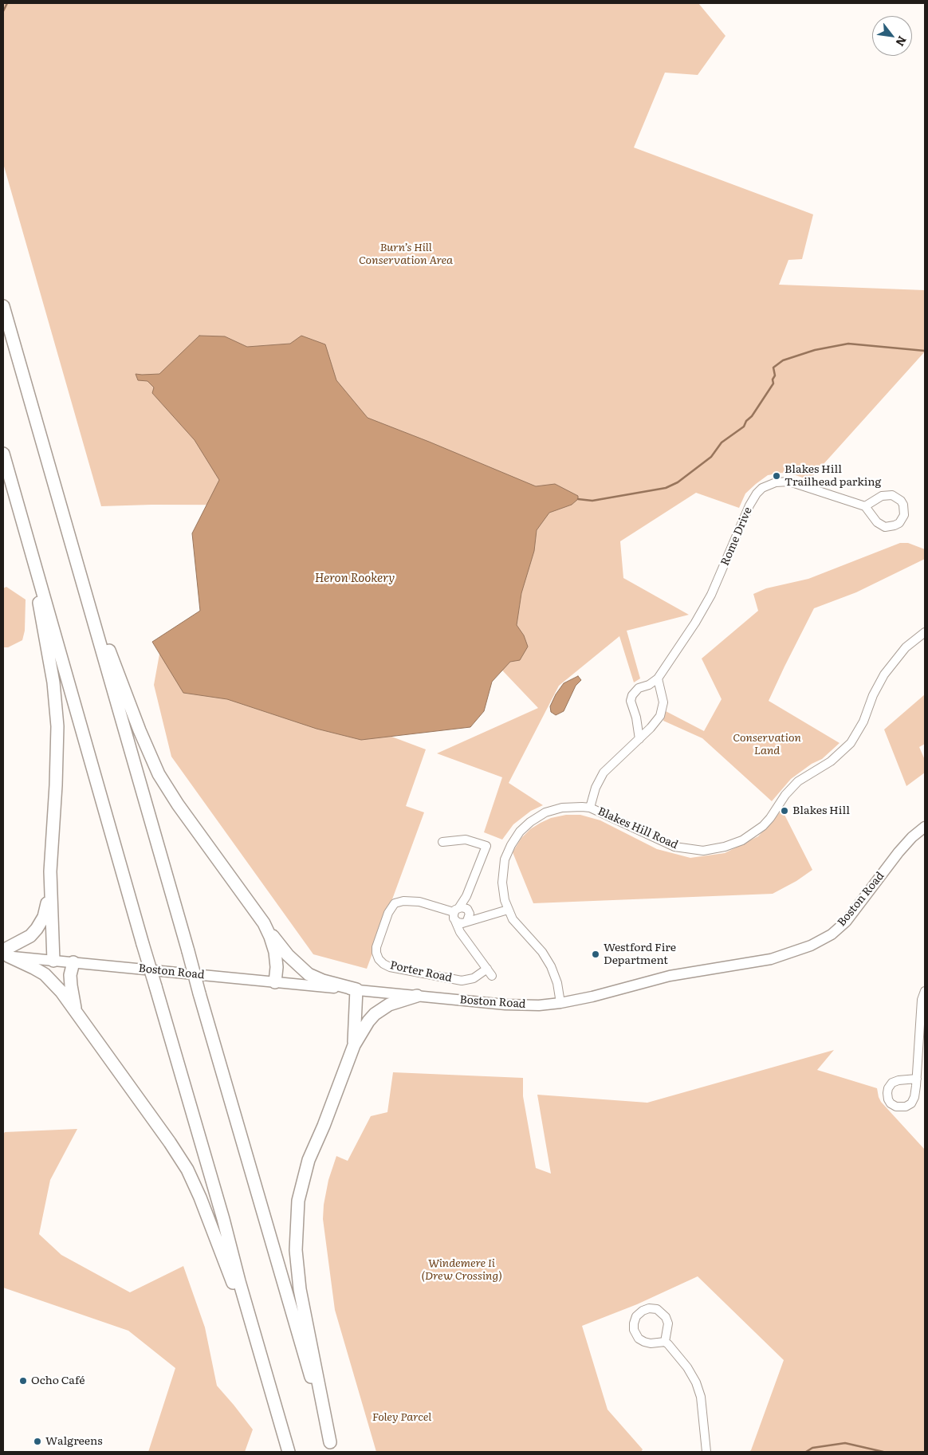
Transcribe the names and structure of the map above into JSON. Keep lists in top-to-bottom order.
{
  "streets": {
    "main road": ["Boston Road"],
    "street": ["Rome Drive", "Blakes Hill Road", "Porter Road"]
  },
  "crossings": [
    ["Blakes Hill Road", "Boston Road"],
    ["Blakes Hill Road", "Porter Road"]
  ],
  "water": ["Heron Rookery"],
  "parks": [
    "Burn’s Hill Conservation Area",
    "Conservation Land",
    "Windemere Ii (Drew Crossing)",
    "Foley Parcel"
  ],
  "places": [
    "Blakes Hill Trailhead parking",
    "Blakes Hill",
    "Westford Fire Department",
    "Ocho Café",
    "Walgreens"
  ],
  "north": "bottom right"
}
